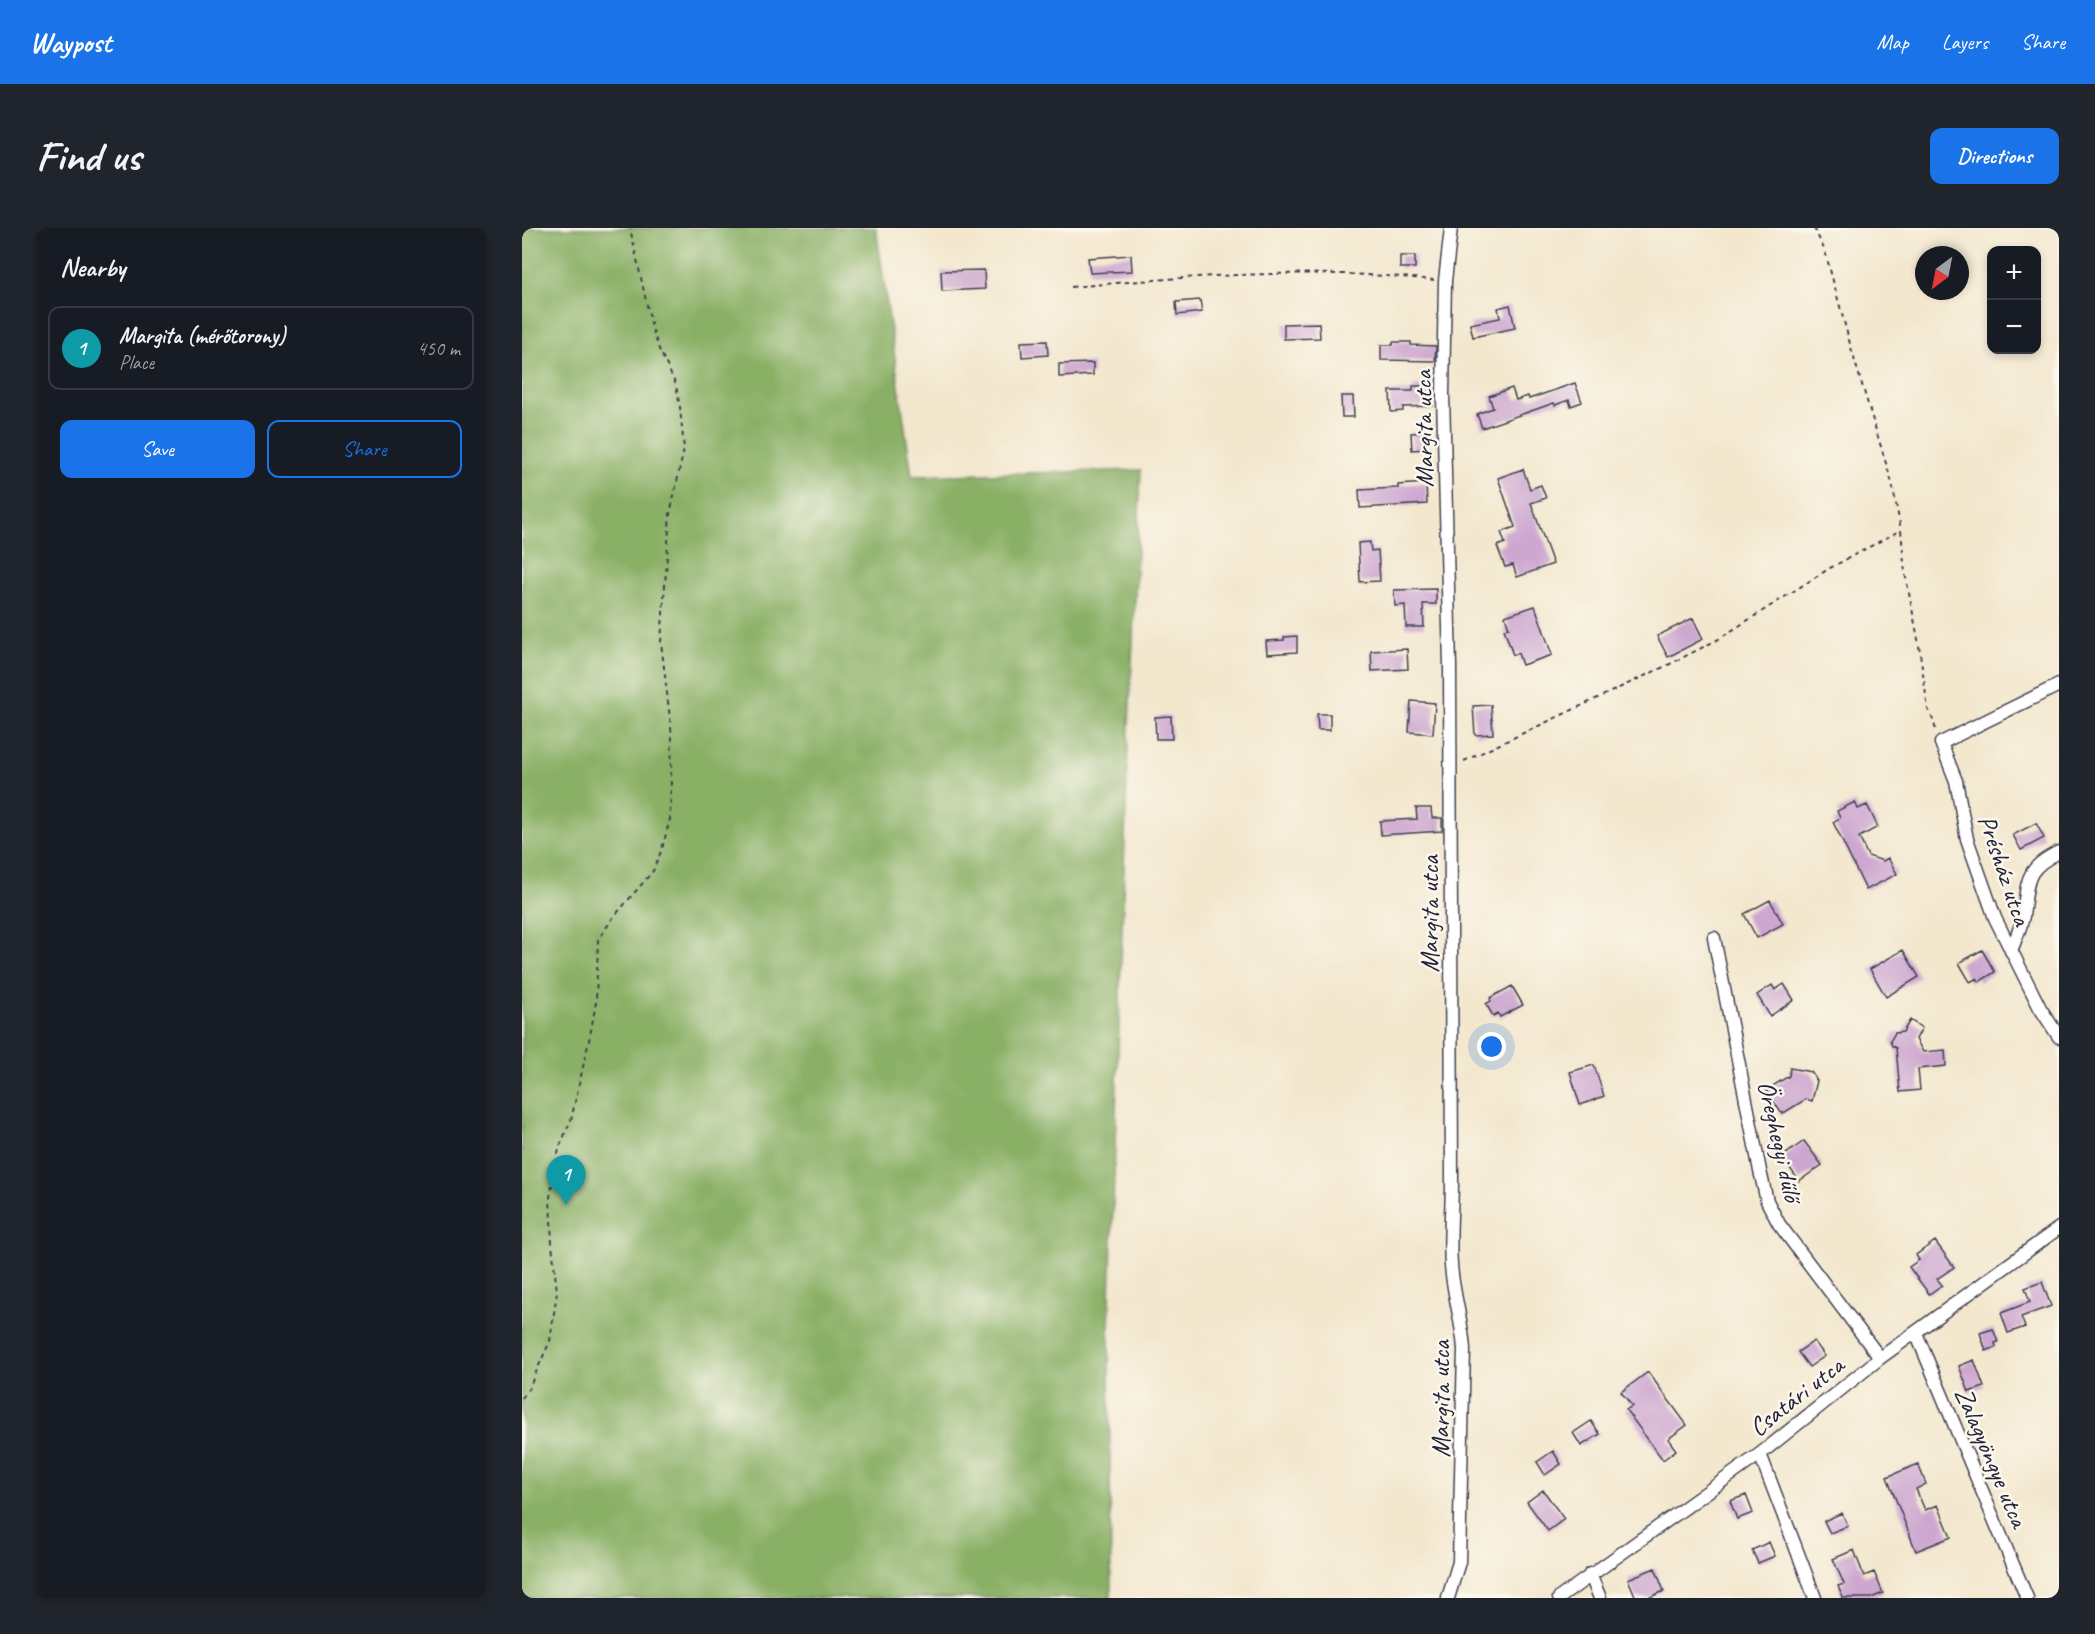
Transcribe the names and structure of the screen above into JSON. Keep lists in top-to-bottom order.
{
  "streets": {
    "street": [
      "Margita utca",
      "Présház utca",
      "Öreghegyi dűlő",
      "Csatári utca",
      "Zalagyöngye utca"
    ]
  },
  "crossings": [
    ["Öreghegyi dűlő", "Csatári utca"],
    ["Csatári utca", "Zalagyöngye utca"]
  ],
  "north": "bottom left",
  "page": {
    "header": "Waypost",
    "nav": ["Map", "Layers", "Share"],
    "buttons": [
      "Directions",
      ["Save", "Share"]
    ],
    "title": "Find us",
    "heading": "Nearby",
    "map_buttons": ["+", "−"],
    "list": [
      {
        "mark": "1",
        "name": "Margita (mérőtorony)",
        "note": "Place",
        "value": "450 m"
      }
    ],
    "pins": "1"
  }
}
